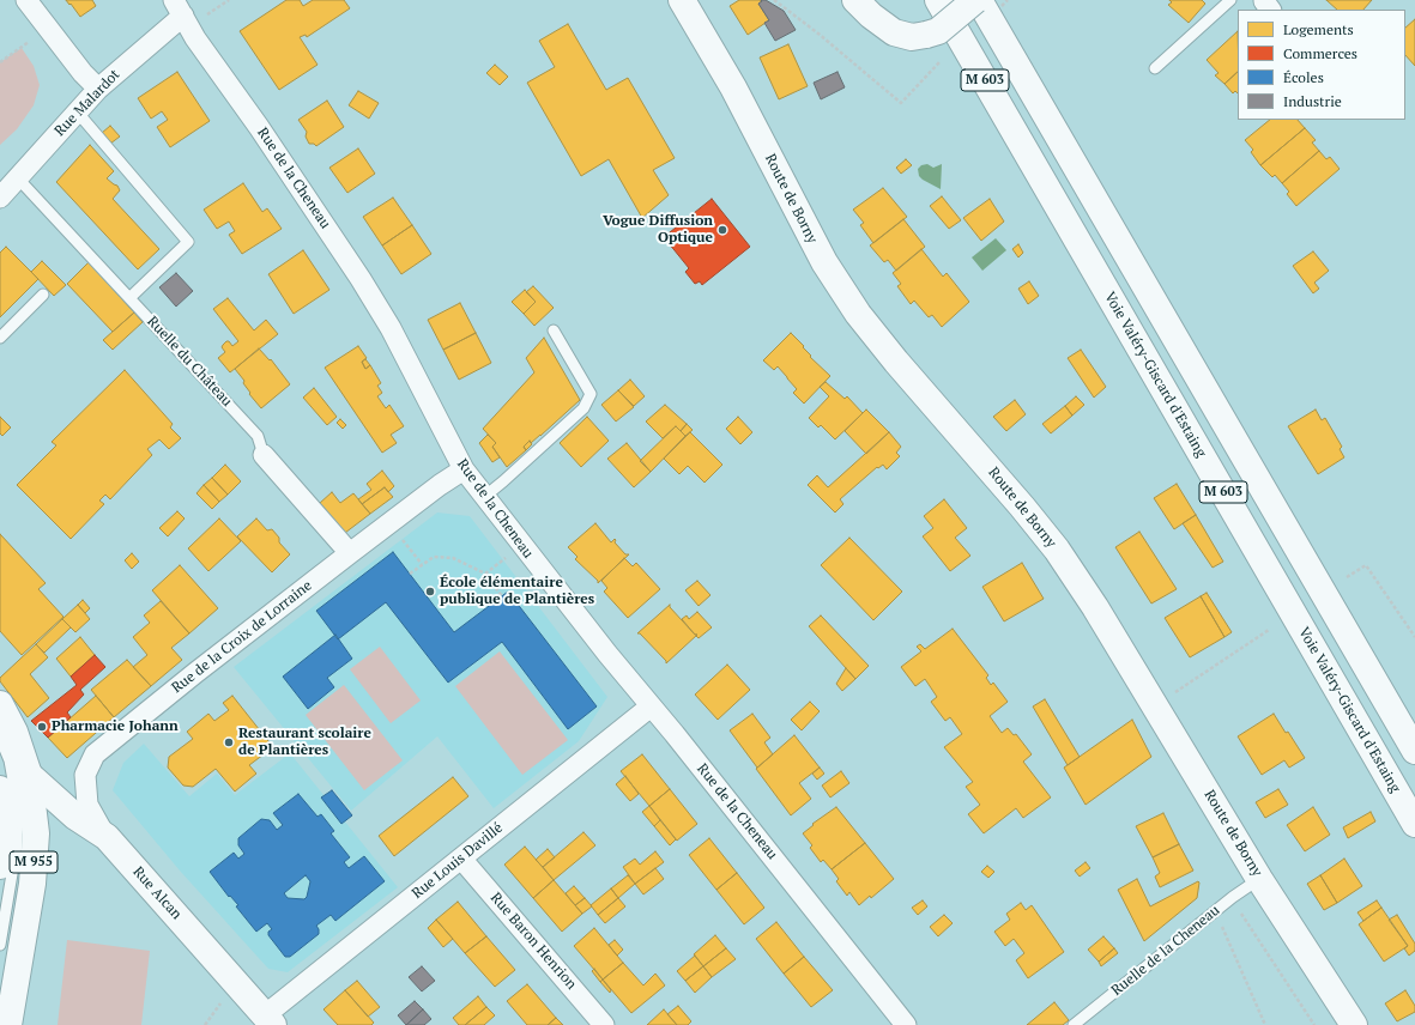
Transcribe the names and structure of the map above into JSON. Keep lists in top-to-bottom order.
{
  "streets": {
    "main road": [
      "M 603",
      "Route de Borny",
      "Voie Valéry-Giscard d'Estaing",
      "M 955",
      "Rue Alcan"
    ],
    "street": [
      "Rue Malardot",
      "Rue de la Cheneau",
      "Ruelle du Château",
      "Rue de la Croix de Lorraine",
      "Rue Louis Davillé",
      "Rue Baron Henrion"
    ],
    "lane": ["Ruelle de la Cheneau"]
  },
  "crossings": [
    ["Rue Malardot", "Rue de la Cheneau"],
    ["Rue Malardot", "Ruelle du Château"],
    ["Rue de la Cheneau", "Rue de la Croix de Lorraine"],
    ["Rue de la Cheneau", "Rue Louis Davillé"],
    ["Route de Borny", "Ruelle de la Cheneau"],
    ["Ruelle du Château", "Rue de la Croix de Lorraine"],
    ["Rue de la Croix de Lorraine", "Rue Alcan"],
    ["Rue Louis Davillé", "Rue Alcan"],
    ["Rue Louis Davillé", "Rue Baron Henrion"],
    ["M 955", "Rue Alcan"]
  ],
  "places": [
    "Vogue Diffusion Optique",
    "École élémentaire publique de Plantières",
    "Pharmacie Johann",
    "Restaurant scolaire de Plantières"
  ],
  "legend": [
    "Logements",
    "Commerces",
    "Écoles",
    "Industrie"
  ]
}
